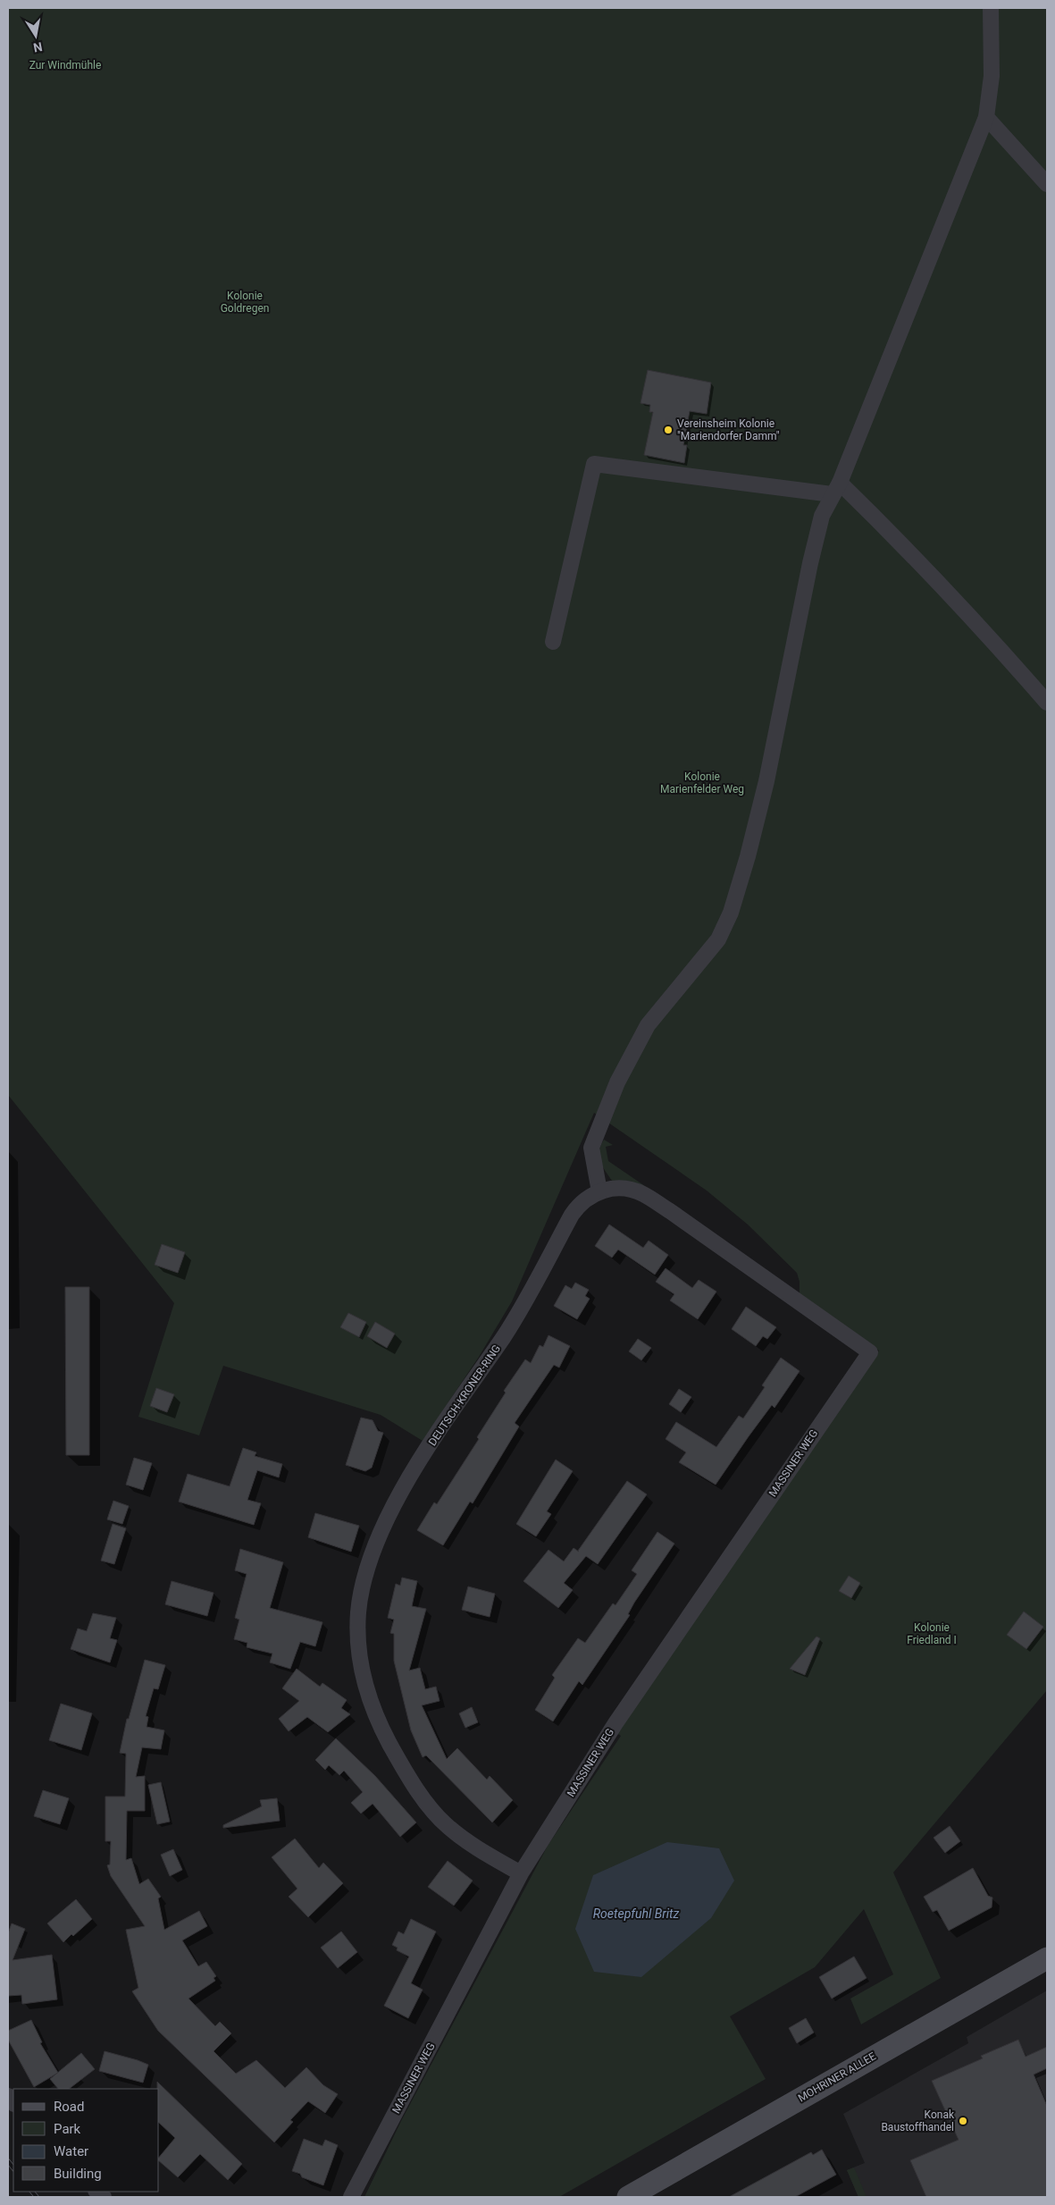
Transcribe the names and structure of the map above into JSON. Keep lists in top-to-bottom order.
{
  "streets": {
    "main road": ["MOHRINER ALLEE"],
    "street": ["DEUTSCH-KRONER-RING", "MASSINER WEG"]
  },
  "crossings": [
    ["DEUTSCH-KRONER-RING", "MASSINER WEG"]
  ],
  "water": ["Roetepfuhl Britz"],
  "parks": [
    "Zur Windmühle",
    "Kolonie Goldregen",
    "Kolonie Marienfelder Weg",
    "Kolonie Friedland I"
  ],
  "places": ["Vereinsheim Kolonie \"Mariendorfer Damm\"", "Konak Baustoffhandel"],
  "legend": [
    "Road",
    "Park",
    "Water",
    "Building"
  ],
  "north": "bottom"
}
